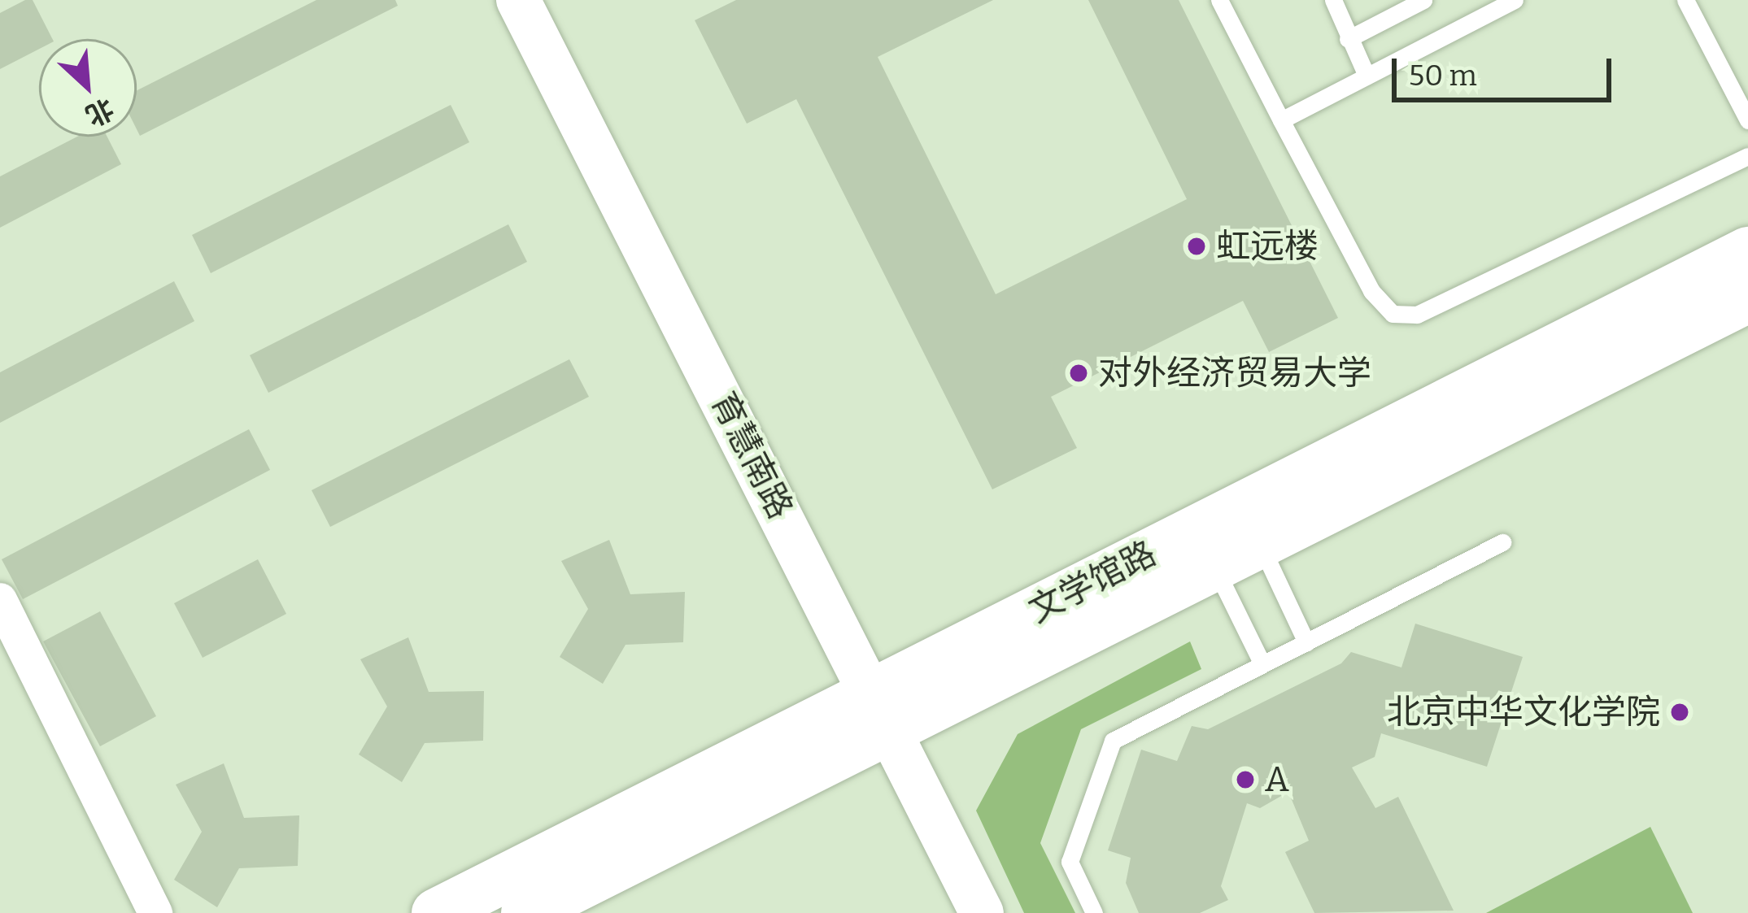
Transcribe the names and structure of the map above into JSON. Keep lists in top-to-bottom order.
{
  "streets": {
    "main road": ["文学馆路"],
    "street": ["育慧南路"]
  },
  "crossings": [
    ["育慧南路", "文学馆路"]
  ],
  "places": [
    "虹远楼",
    "对外经济贸易大学",
    "北京中华文化学院",
    "A"
  ],
  "scale_bar": "50 m",
  "north": "bottom right"
}
